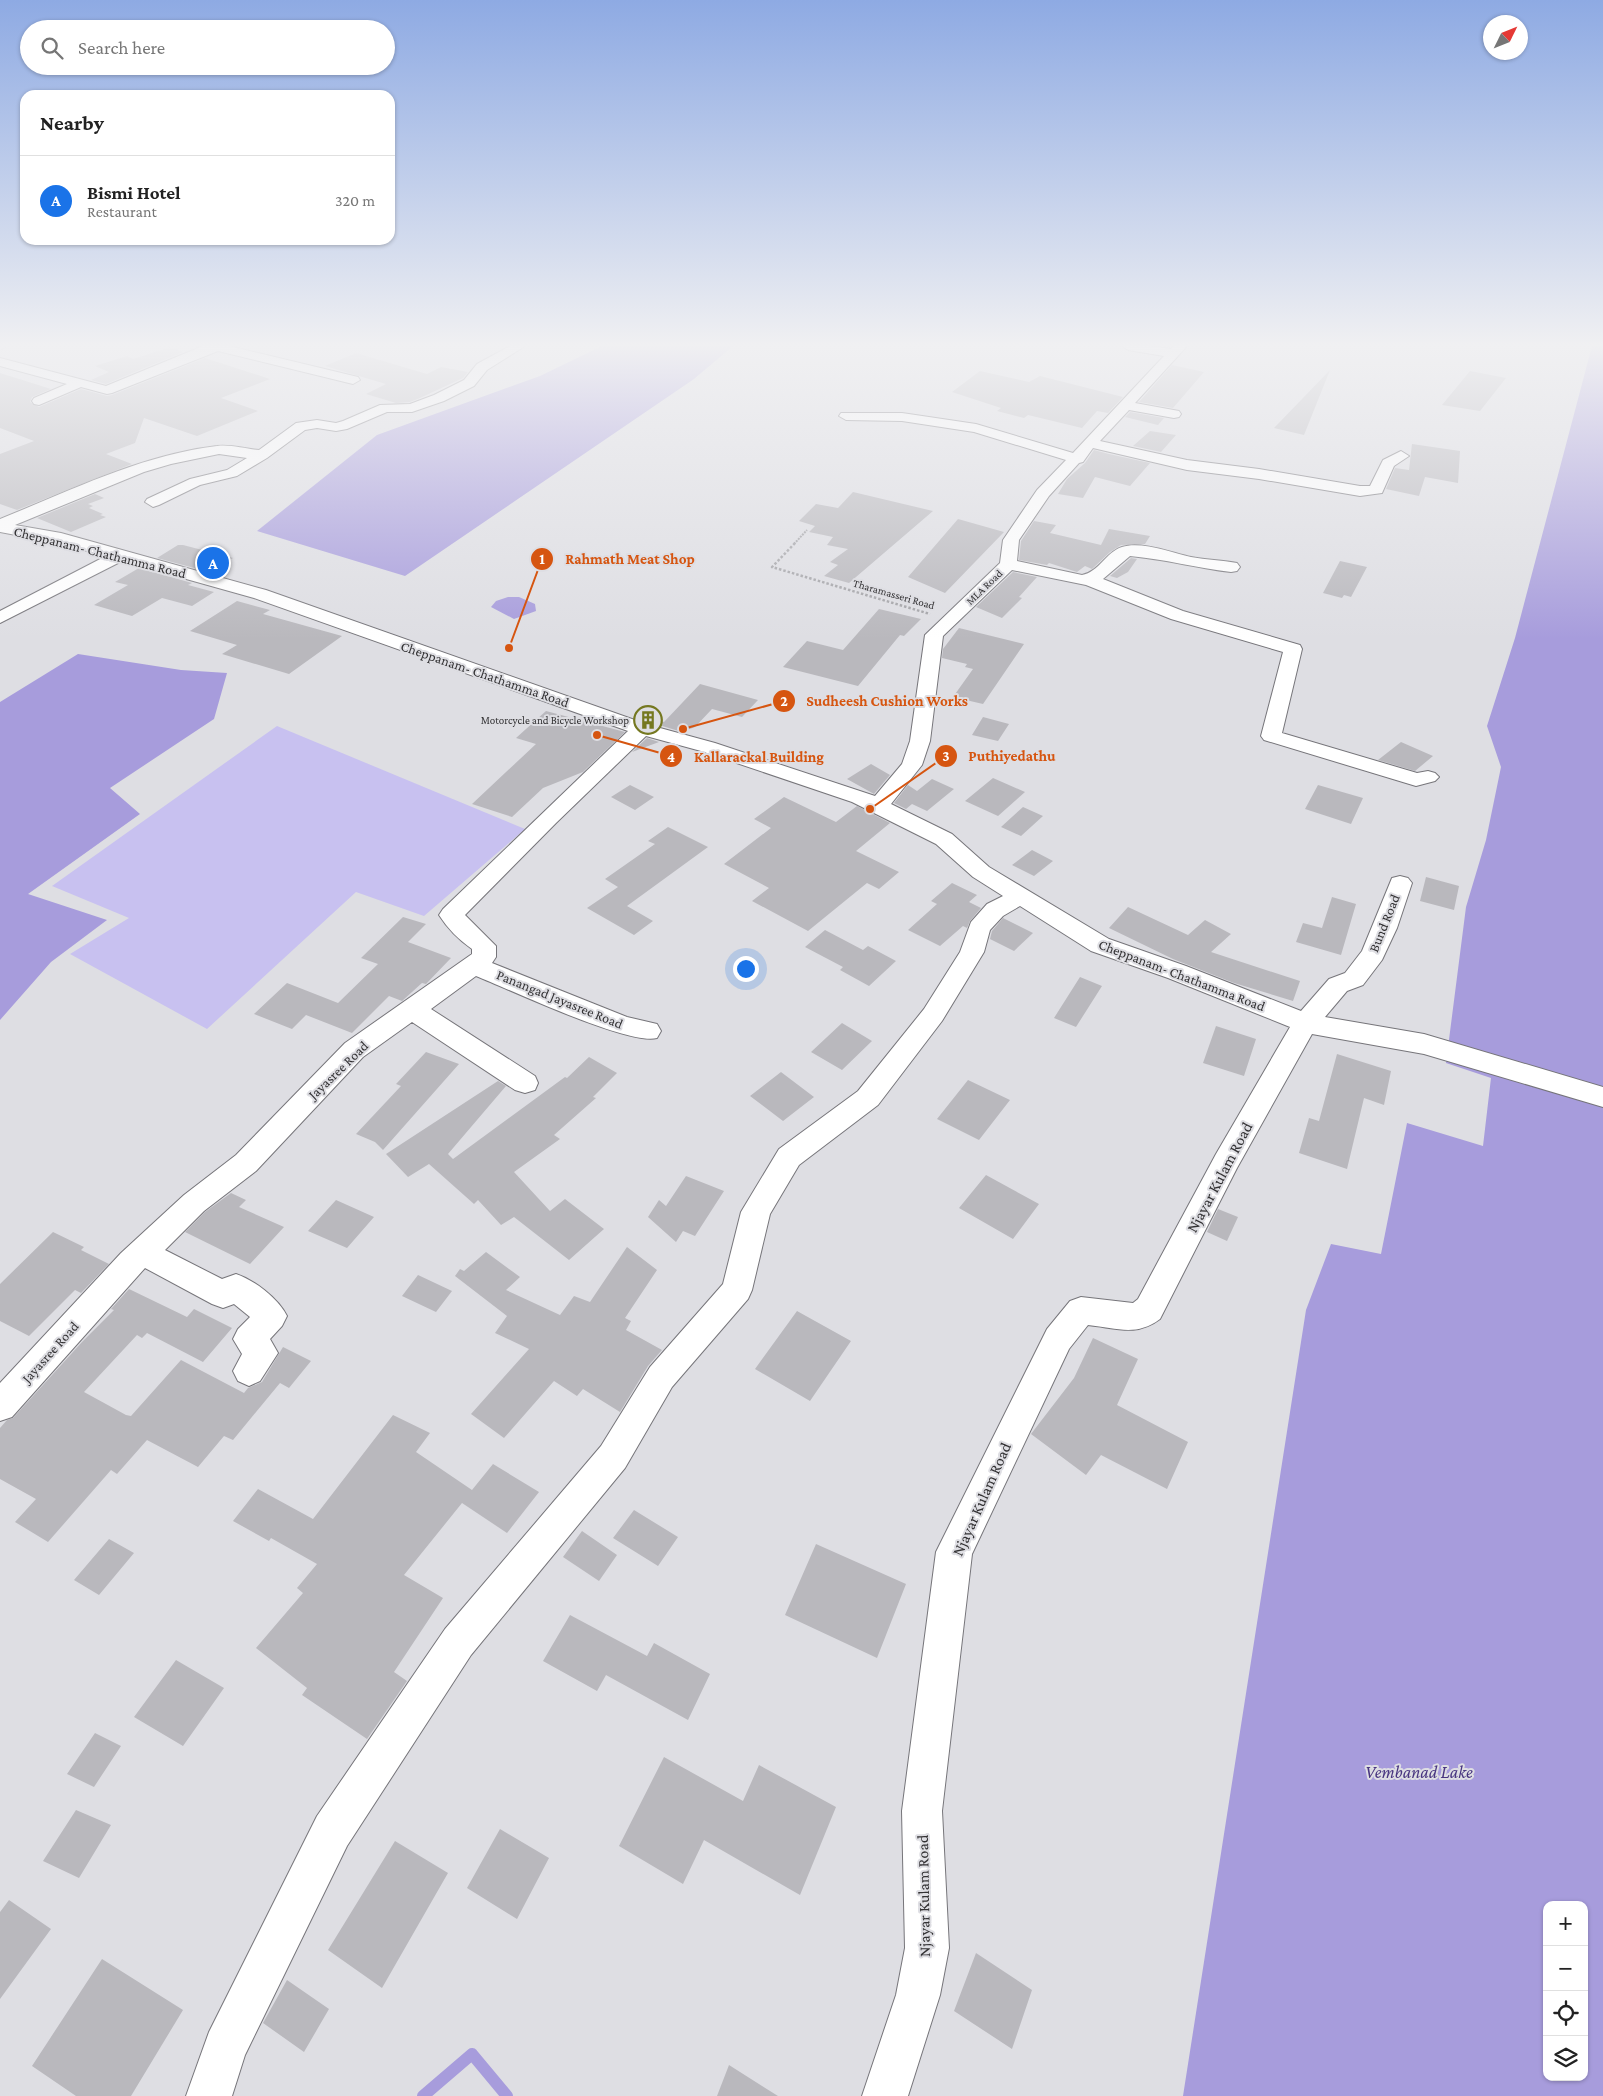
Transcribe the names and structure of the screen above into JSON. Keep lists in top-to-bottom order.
{
  "streets": {
    "street": [
      "Cheppanam- Chathamma Road",
      "MLA Road",
      "Bund Road",
      "Panangad Jayasree Road",
      "Jayasree Road",
      "Njayar Kulam Road"
    ],
    "path": ["Tharamasseri Road"]
  },
  "crossings": [
    ["Cheppanam- Chathamma Road", "MLA Road"],
    ["Cheppanam- Chathamma Road", "Bund Road"],
    ["Cheppanam- Chathamma Road", "Jayasree Road"],
    ["Cheppanam- Chathamma Road", "Njayar Kulam Road"],
    ["MLA Road", "Tharamasseri Road"],
    ["Bund Road", "Njayar Kulam Road"],
    ["Panangad Jayasree Road", "Jayasree Road"]
  ],
  "water": ["Vembanad Lake"],
  "places": {
    "other": [
      "Rahmath Meat Shop",
      "Sudheesh Cushion Works",
      "Kallarackal Building",
      "Puthiyedathu"
    ],
    "building": ["Motorcycle and Bicycle Workshop"]
  },
  "north": "top right",
  "page": {
    "search": "Search here",
    "heading": "Nearby",
    "list": [
      {
        "mark": "A",
        "name": "Bismi Hotel",
        "note": "Restaurant",
        "value": "320 m"
      }
    ],
    "pins": "A",
    "map_buttons": ["+", "−"]
  }
}
